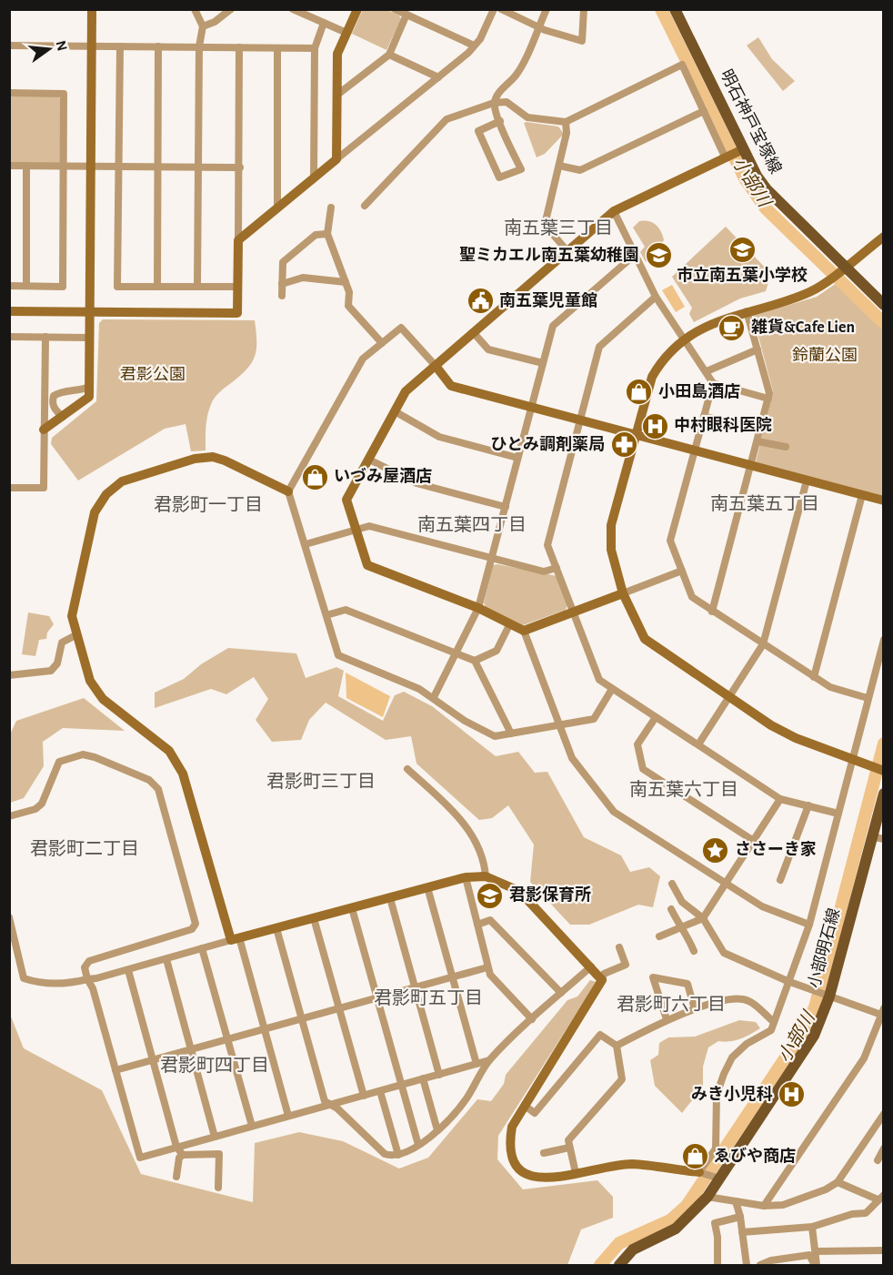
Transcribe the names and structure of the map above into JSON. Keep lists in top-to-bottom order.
{
  "streets": {
    "main road": ["明石神戸宝塚線", "小部明石線"]
  },
  "districts": [
    "南五葉三丁目",
    "南五葉五丁目",
    "君影町一丁目",
    "南五葉四丁目",
    "君影町三丁目",
    "南五葉六丁目",
    "君影町二丁目",
    "君影町五丁目",
    "君影町六丁目",
    "君影町四丁目"
  ],
  "water": ["小部川"],
  "parks": ["鈴蘭公園", "君影公園"],
  "places": {
    "school or university": ["市立南五葉小学校", "聖ミカエル南五葉幼稚園", "君影保育所"],
    "public building": ["南五葉児童館"],
    "cafe": ["雑貨&Cafe Lien"],
    "shop": ["小田島酒店", "いづみ屋酒店", "ゑびや商店"],
    "hospital": ["中村眼科医院", "みき小児科"],
    "pharmacy": ["ひとみ調剤薬局"],
    "place": ["ささーき家"]
  },
  "north": "right"
}
